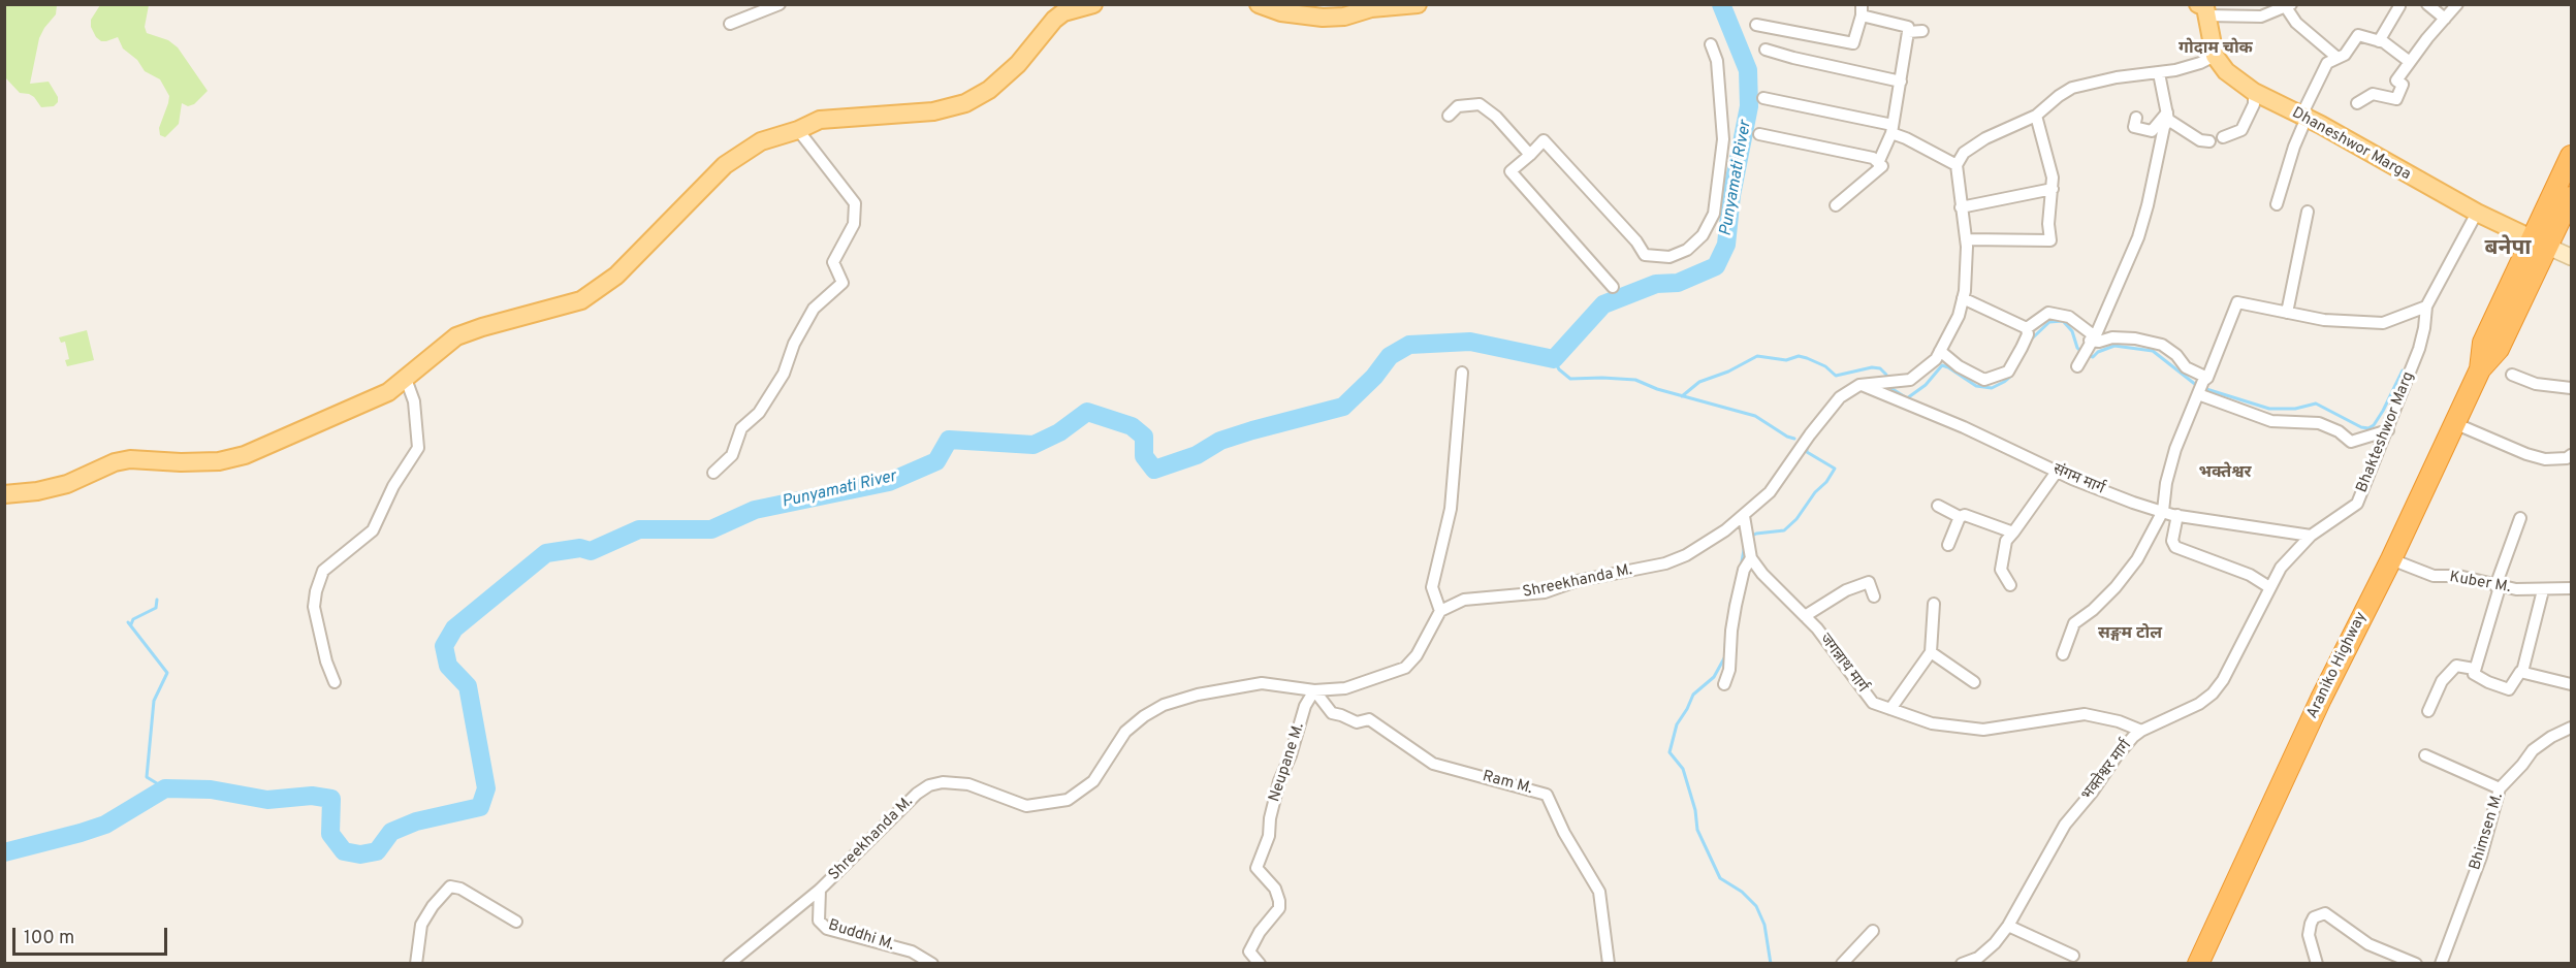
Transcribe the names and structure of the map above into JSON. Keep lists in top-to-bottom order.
{
  "streets": {
    "highway": ["Araniko Highway"],
    "main road": ["Dhaneshwor Marga"],
    "street": [
      "Bhakteshwor Marg",
      "संगम मार्ग",
      "Shreekhanda M.",
      "Kuber M.",
      "जगन्नाथ मार्ग",
      "Neupane M.",
      "भक्तेश्वर मार्ग",
      "Ram M.",
      "Bhimsen M.",
      "Buddhi M."
    ]
  },
  "crossings": [
    ["Dhaneshwor Marga", "Araniko Highway"],
    ["Bhakteshwor Marg", "संगम मार्ग"],
    ["Bhakteshwor Marg", "भक्तेश्वर मार्ग"],
    ["संगम मार्ग", "Shreekhanda M."],
    ["संगम मार्ग", "भक्तेश्वर मार्ग"],
    ["Shreekhanda M.", "Neupane M."],
    ["Shreekhanda M.", "Ram M."],
    ["Shreekhanda M.", "Buddhi M."],
    ["Kuber M.", "Araniko Highway"],
    ["जगन्नाथ मार्ग", "भक्तेश्वर मार्ग"],
    ["Neupane M.", "Ram M."]
  ],
  "districts": [
    "गाेदाम चाेक",
    "बनेपा",
    "भक्तेश्वर",
    "सङ्गम टोल"
  ],
  "water": ["Punyamati River"],
  "scale_bar": "100 m"
}
